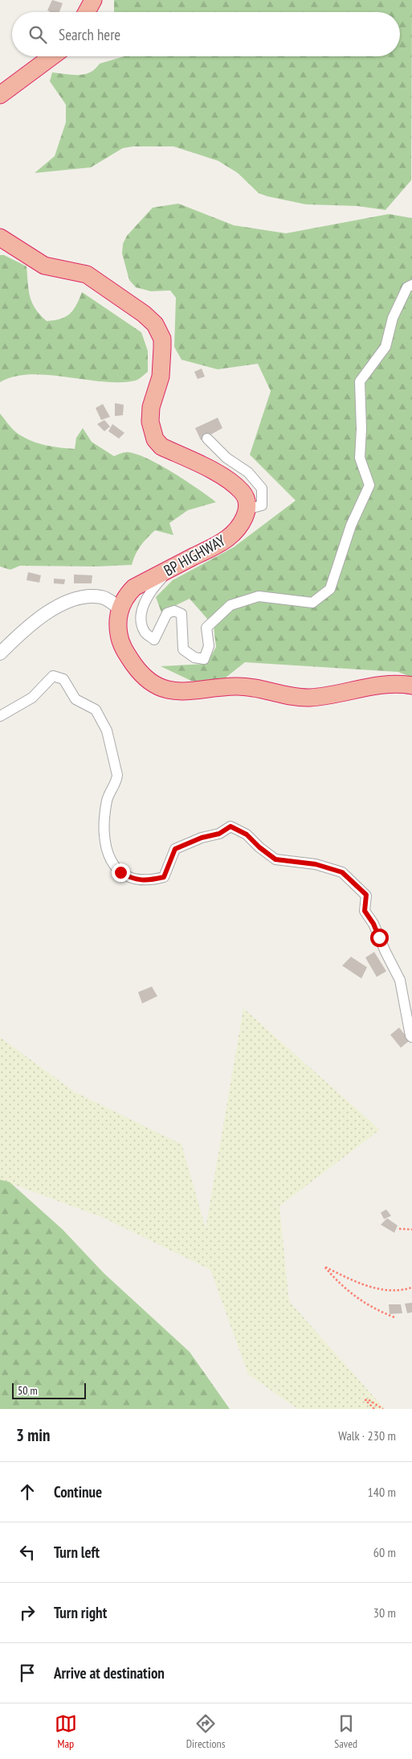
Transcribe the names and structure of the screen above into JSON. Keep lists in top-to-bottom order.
{
  "streets": {
    "highway": ["BP HIGHWAY"]
  },
  "scale_bar": "50 m",
  "page": {
    "search": "Search here",
    "scale": "50 m",
    "heading": ["3 min", "Walk · 230 m"],
    "list": [
      ["Continue", "140 m"],
      ["Turn left", "60 m"],
      ["Turn right", "30 m"],
      "Arrive at destination"
    ],
    "nav": ["Map", "Directions", "Saved"]
  }
}
